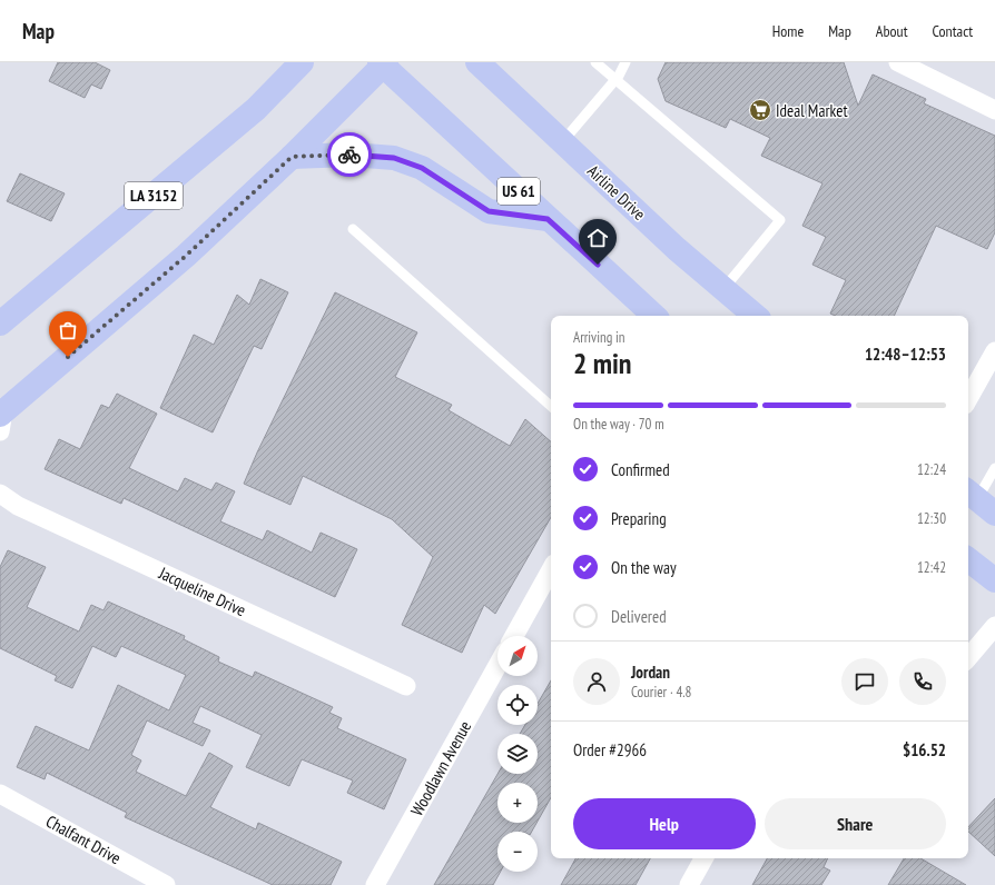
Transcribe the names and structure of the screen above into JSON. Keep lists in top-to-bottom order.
{
  "streets": {
    "highway": ["US 61", "Airline Drive", "LA 3152"],
    "street": ["Jacqueline Drive", "Woodlawn Avenue", "Chalfant Drive"]
  },
  "places": {
    "supermarket": ["Ideal Market"]
  },
  "north": "top right",
  "page": {
    "header": "Map",
    "nav": [
      "Home",
      "Map",
      "About",
      "Contact"
    ],
    "heading": ["2 min", "Arriving in", "12:48–12:53"],
    "panel": [
      "Jordan",
      "Courier · 4.8",
      "Order #2966",
      "$16.52"
    ],
    "bar": "On the way · 70 m",
    "list": [
      ["Confirmed", "12:24"],
      ["Preparing", "12:30"],
      ["On the way", "12:42"],
      "Delivered"
    ],
    "map_buttons": ["+", "−"],
    "buttons": ["Help", "Share"]
  }
}
